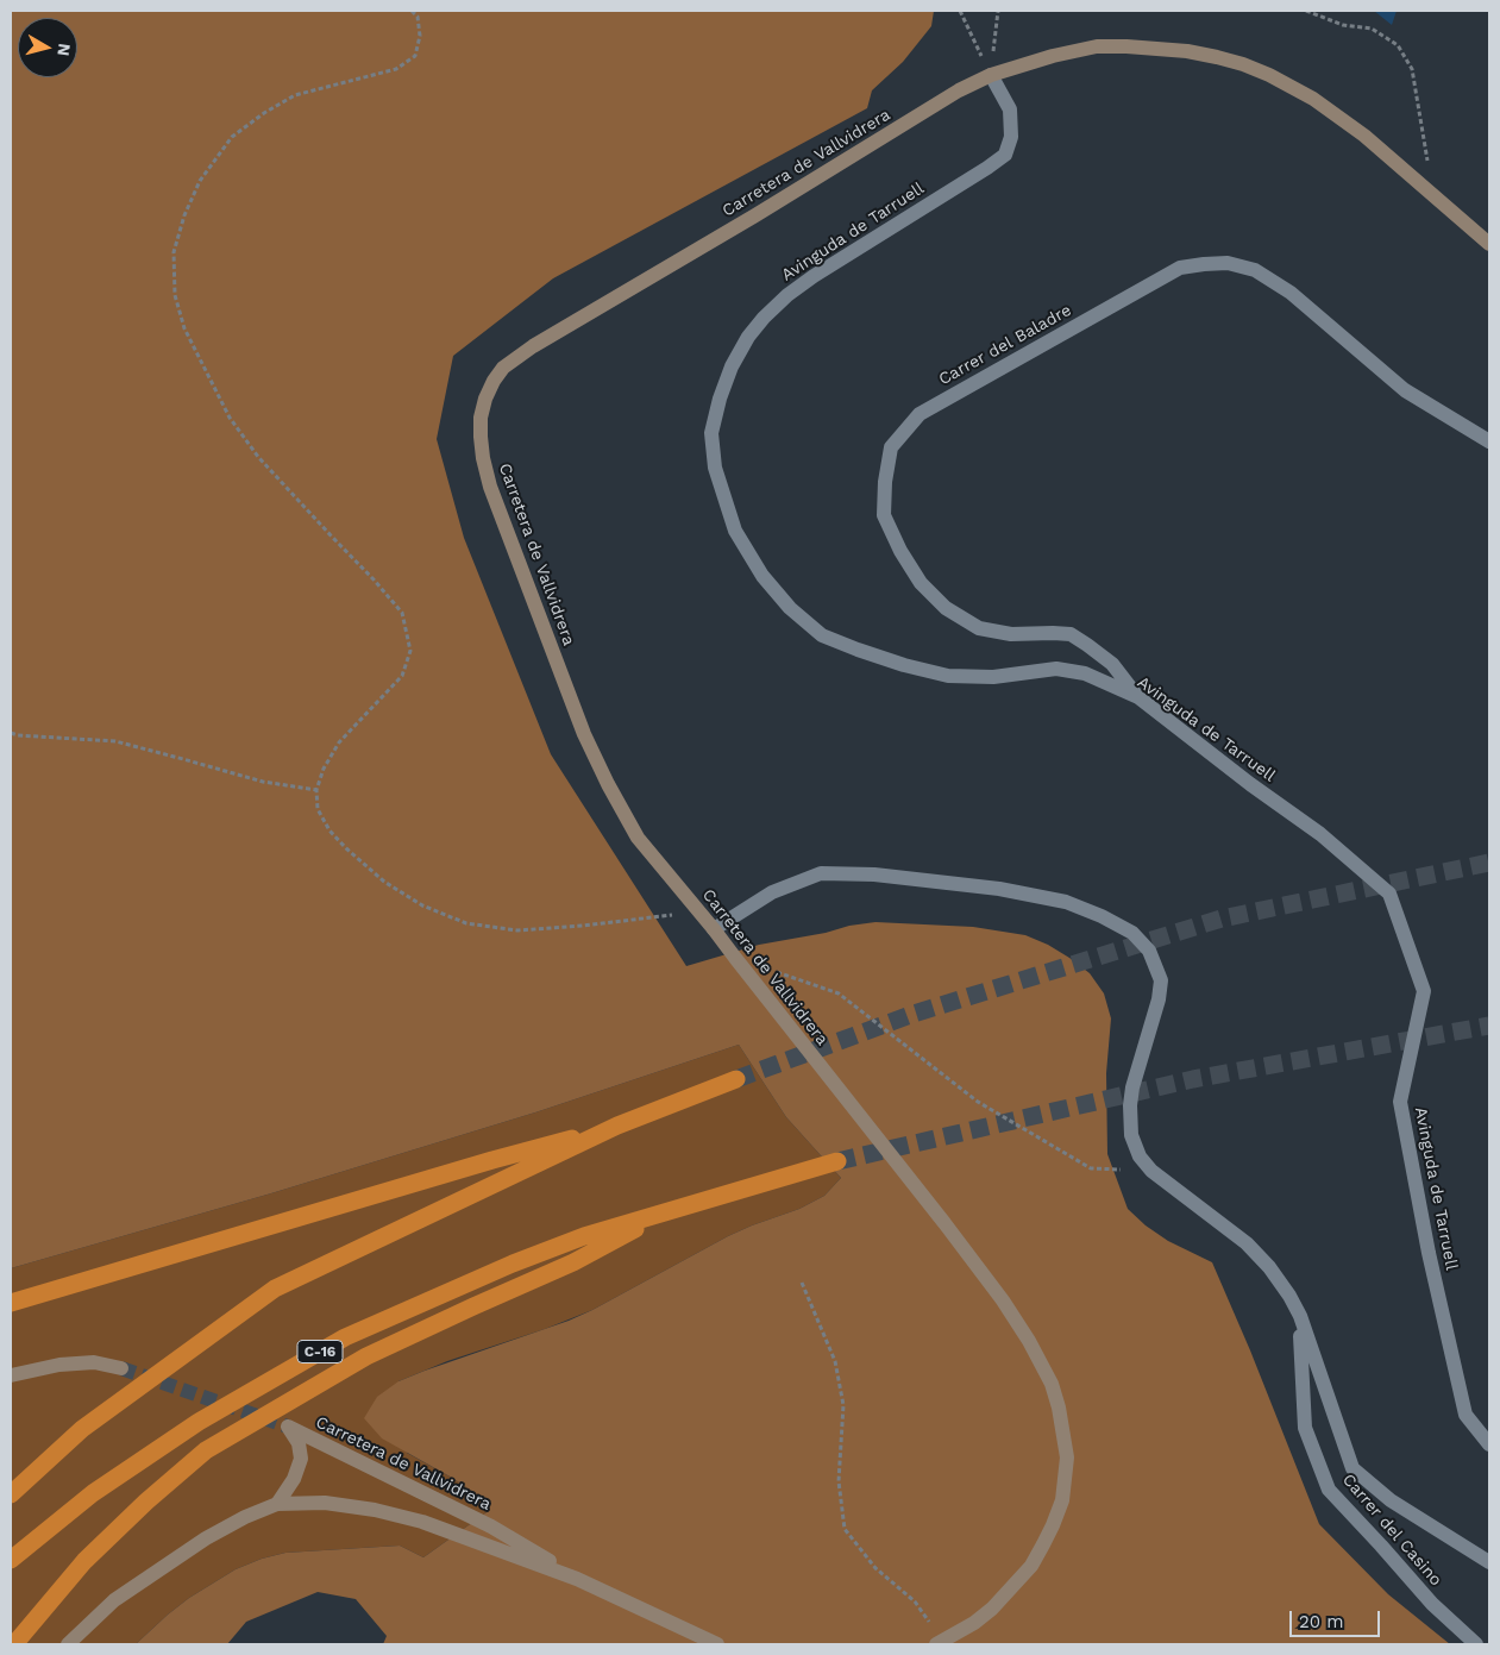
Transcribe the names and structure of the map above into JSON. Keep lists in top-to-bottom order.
{
  "streets": {
    "highway": ["C-16"],
    "main road": ["Carretera de Vallvidrera"],
    "street": ["Avinguda de Tarruell", "Carrer del Baladre", "Carrer del Casino"]
  },
  "crossings": [
    ["Carretera de Vallvidrera", "Avinguda de Tarruell"],
    ["Avinguda de Tarruell", "Carrer del Baladre"]
  ],
  "scale_bar": "20 m",
  "north": "right"
}
